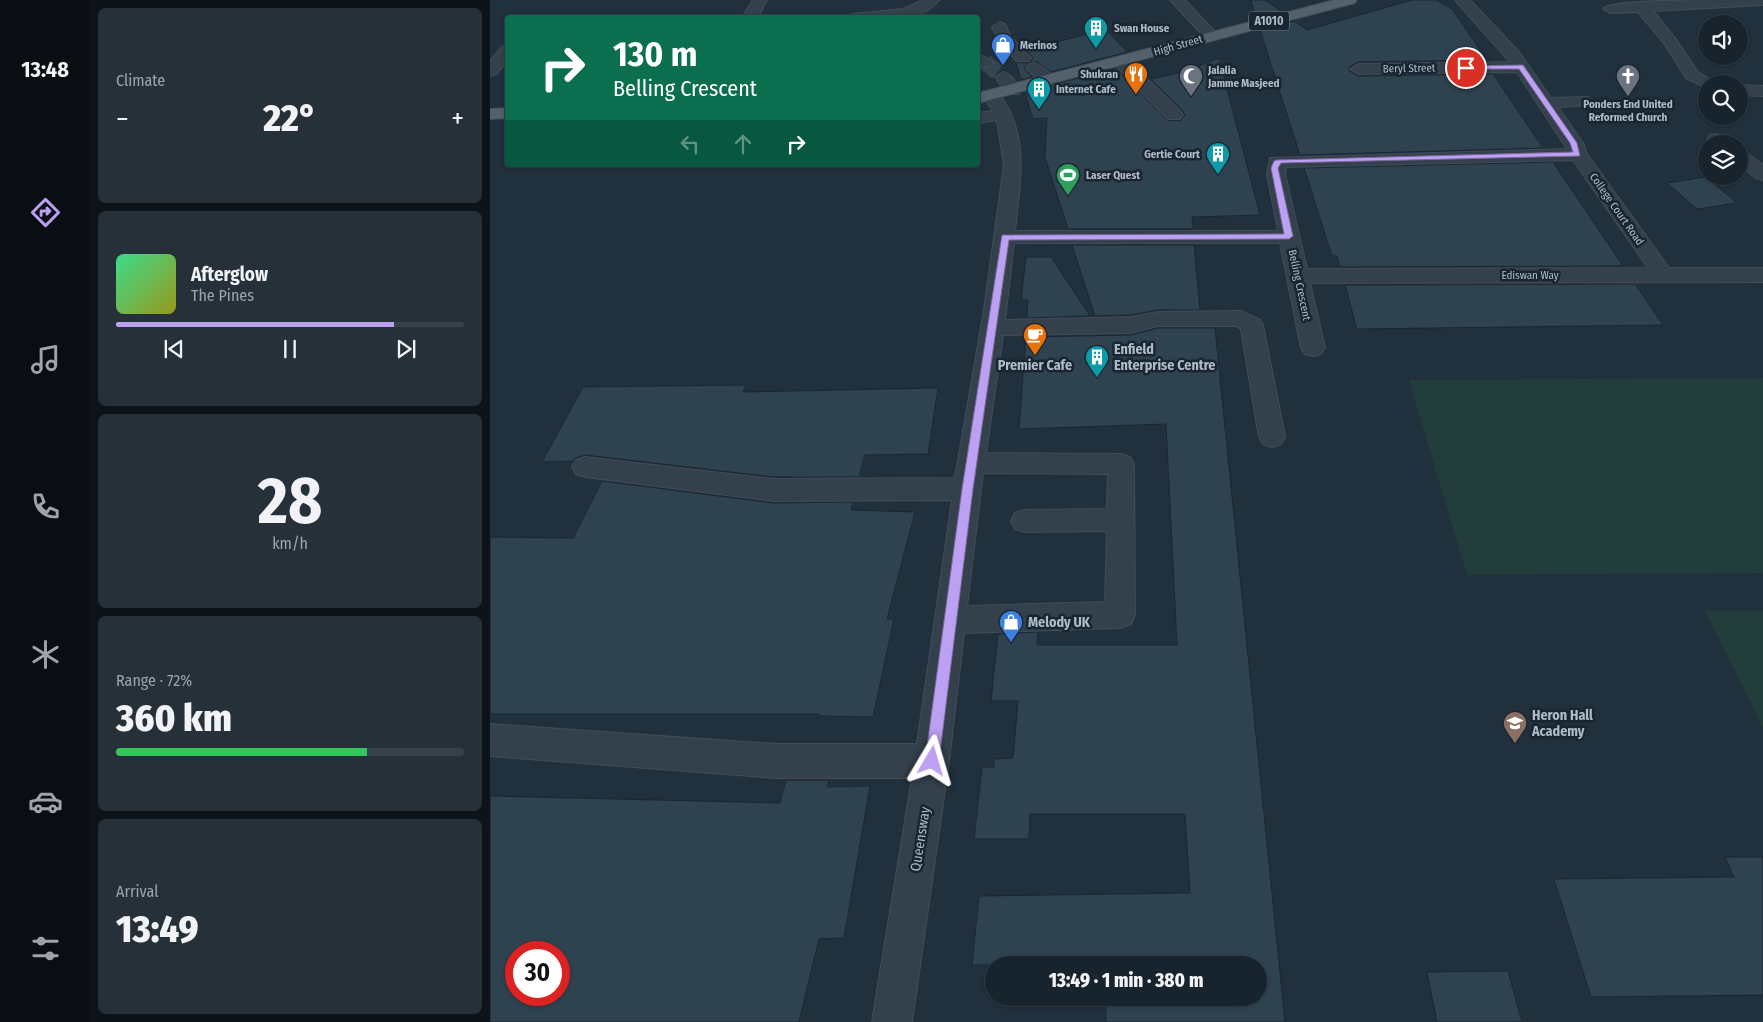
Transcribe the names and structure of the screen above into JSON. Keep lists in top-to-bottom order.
{
  "streets": {
    "main road": ["A1010", "High Street"],
    "street": [
      "Beryl Street",
      "College Court Road",
      "Ediswan Way",
      "Belling Crescent",
      "Queensway"
    ]
  },
  "crossings": [
    ["High Street", "Queensway"],
    ["Beryl Street", "College Court Road"],
    ["College Court Road", "Ediswan Way"],
    ["Ediswan Way", "Belling Crescent"],
    ["Belling Crescent", "Queensway"]
  ],
  "places": {
    "building": [
      "Swan House",
      "Internet Cafe",
      "Gertie Court",
      "Enfield Enterprise Centre"
    ],
    "shop": ["Merinos", "Melody UK"],
    "restaurant": ["Shukran"],
    "mosque": ["Jalalia Jamme Masjeed"],
    "church": ["Ponders End United Reformed Church"],
    "sports": ["Laser Quest"],
    "cafe": ["Premier Cafe"],
    "school or university": ["Heron Hall Academy"]
  },
  "page": {
    "tabs": "13:48",
    "tile": [
      "Climate",
      ["28", "km/h"],
      ["Range · 72%", "360 km"],
      ["Arrival", "13:49"]
    ],
    "turn": ["130 m", "Belling Crescent"],
    "heat": ["−", "22°", "+"],
    "song": ["Afterglow", "The Pines"],
    "limit": "30",
    "trip": "13:49 · 1 min · 380 m"
  }
}
